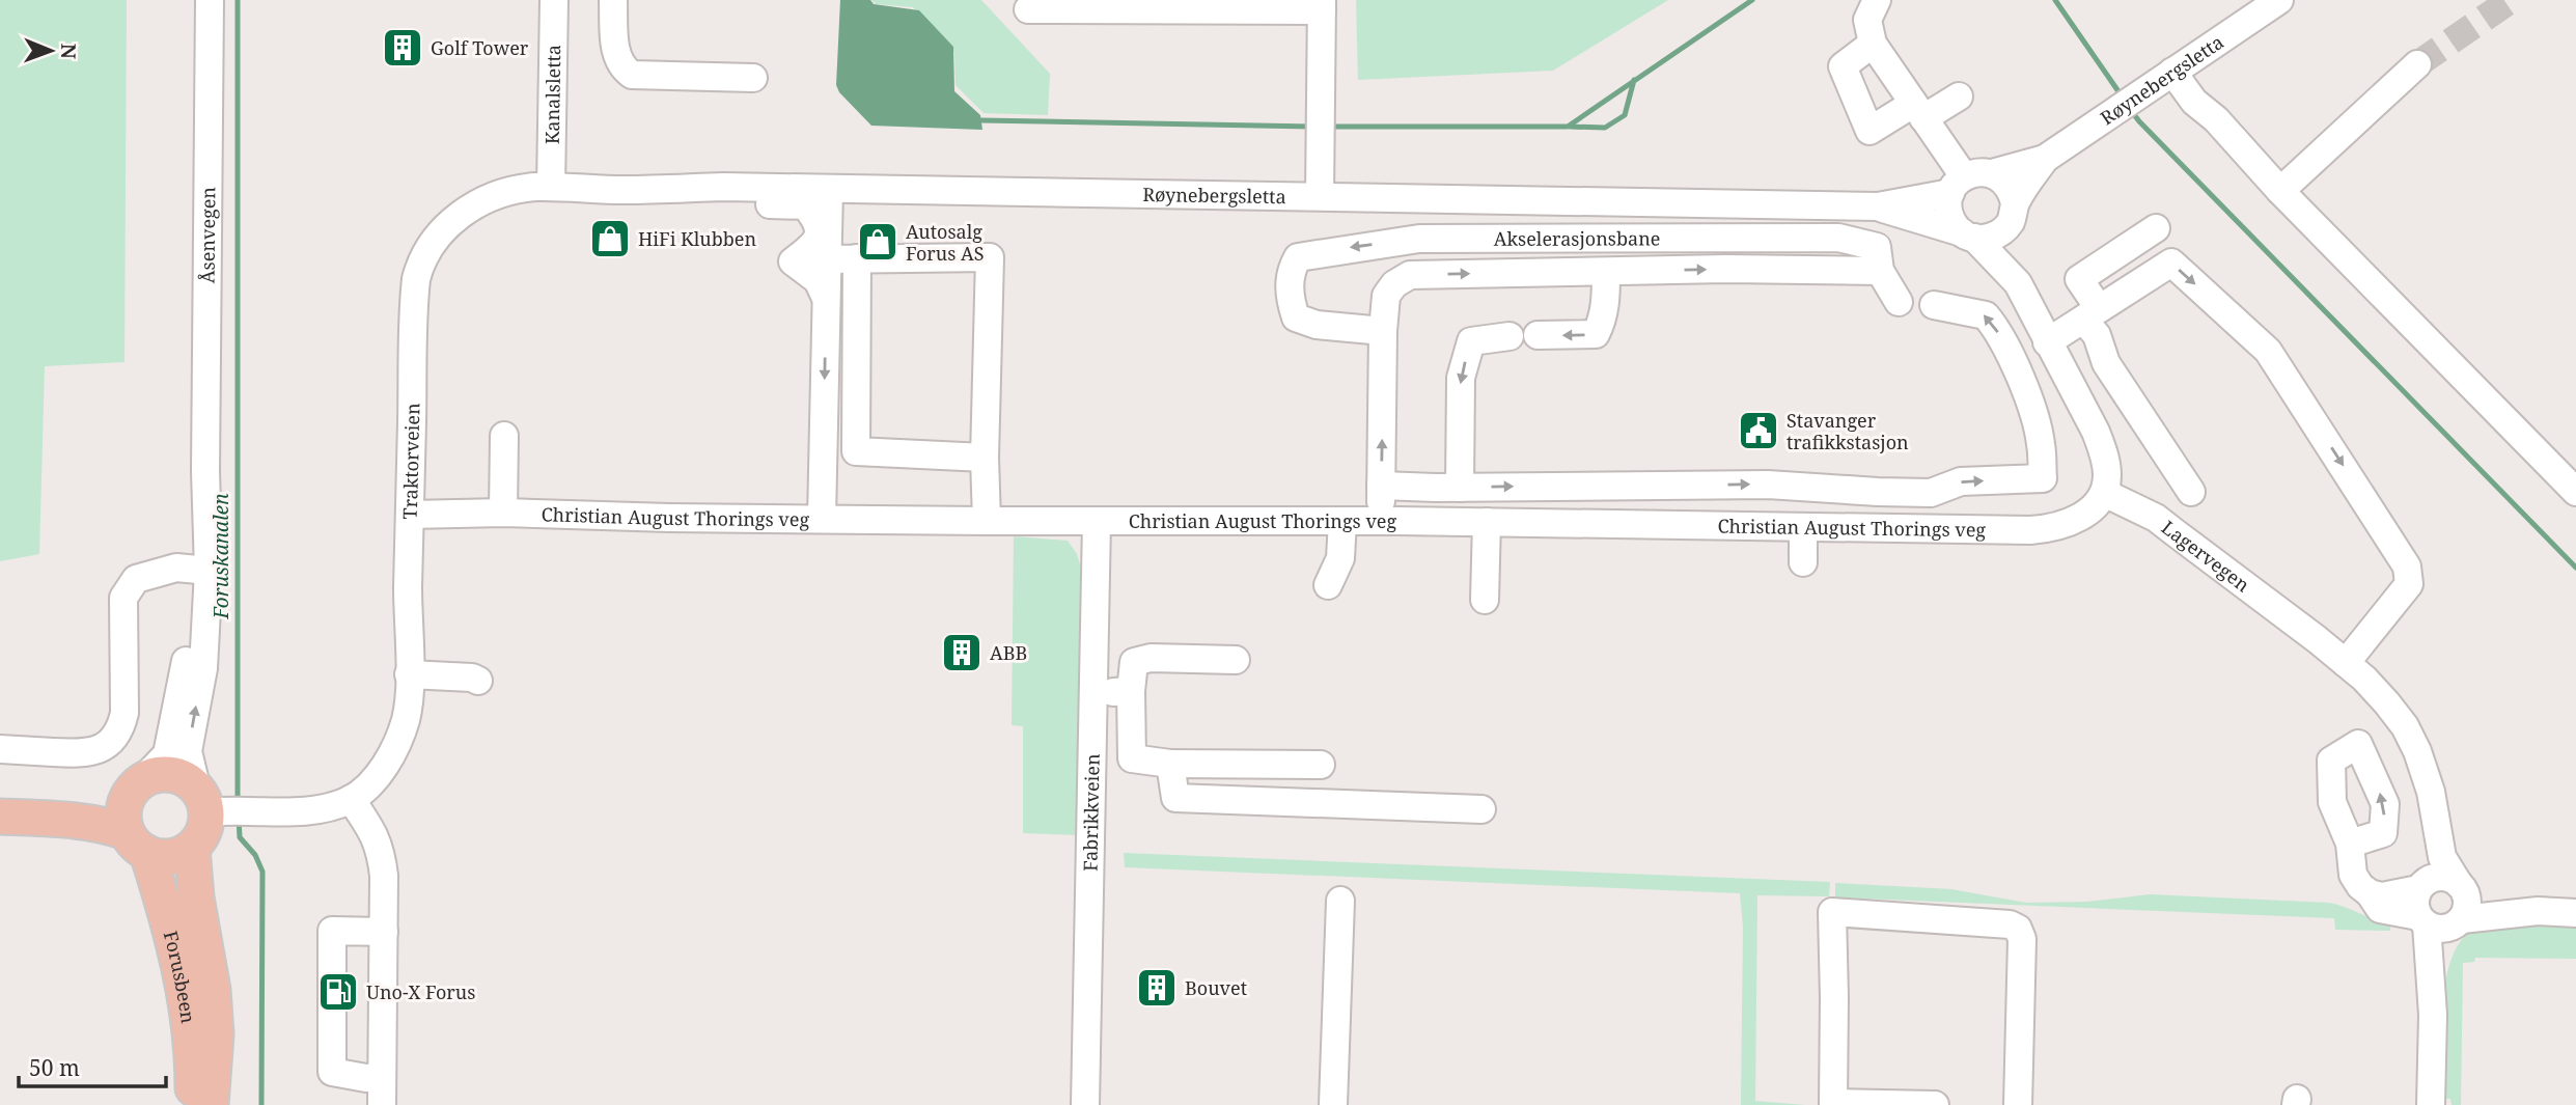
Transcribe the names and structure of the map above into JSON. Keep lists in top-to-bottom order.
{
  "streets": {
    "main road": ["Forusbeen"],
    "street": [
      "Røynebergsletta",
      "Kanalsletta",
      "Åsenvegen",
      "Akselerasjonsbane",
      "Traktorveien",
      "Christian August Thorings veg",
      "Lagervegen",
      "Fabrikkveien"
    ]
  },
  "crossings": [
    ["Røynebergsletta", "Kanalsletta"],
    ["Røynebergsletta", "Traktorveien"],
    ["Kanalsletta", "Traktorveien"],
    ["Åsenvegen", "Traktorveien"],
    ["Åsenvegen", "Forusbeen"],
    ["Traktorveien", "Christian August Thorings veg"],
    ["Traktorveien", "Forusbeen"],
    ["Christian August Thorings veg", "Lagervegen"],
    ["Christian August Thorings veg", "Fabrikkveien"]
  ],
  "water": ["Foruskanalen"],
  "places": {
    "building": ["Golf Tower", "ABB", "Bouvet"],
    "shop": ["HiFi Klubben", "Autosalg Forus AS"],
    "public building": ["Stavanger trafikkstasjon"],
    "fuel station": ["Uno-X Forus"]
  },
  "scale_bar": "50 m",
  "north": "right"
}
